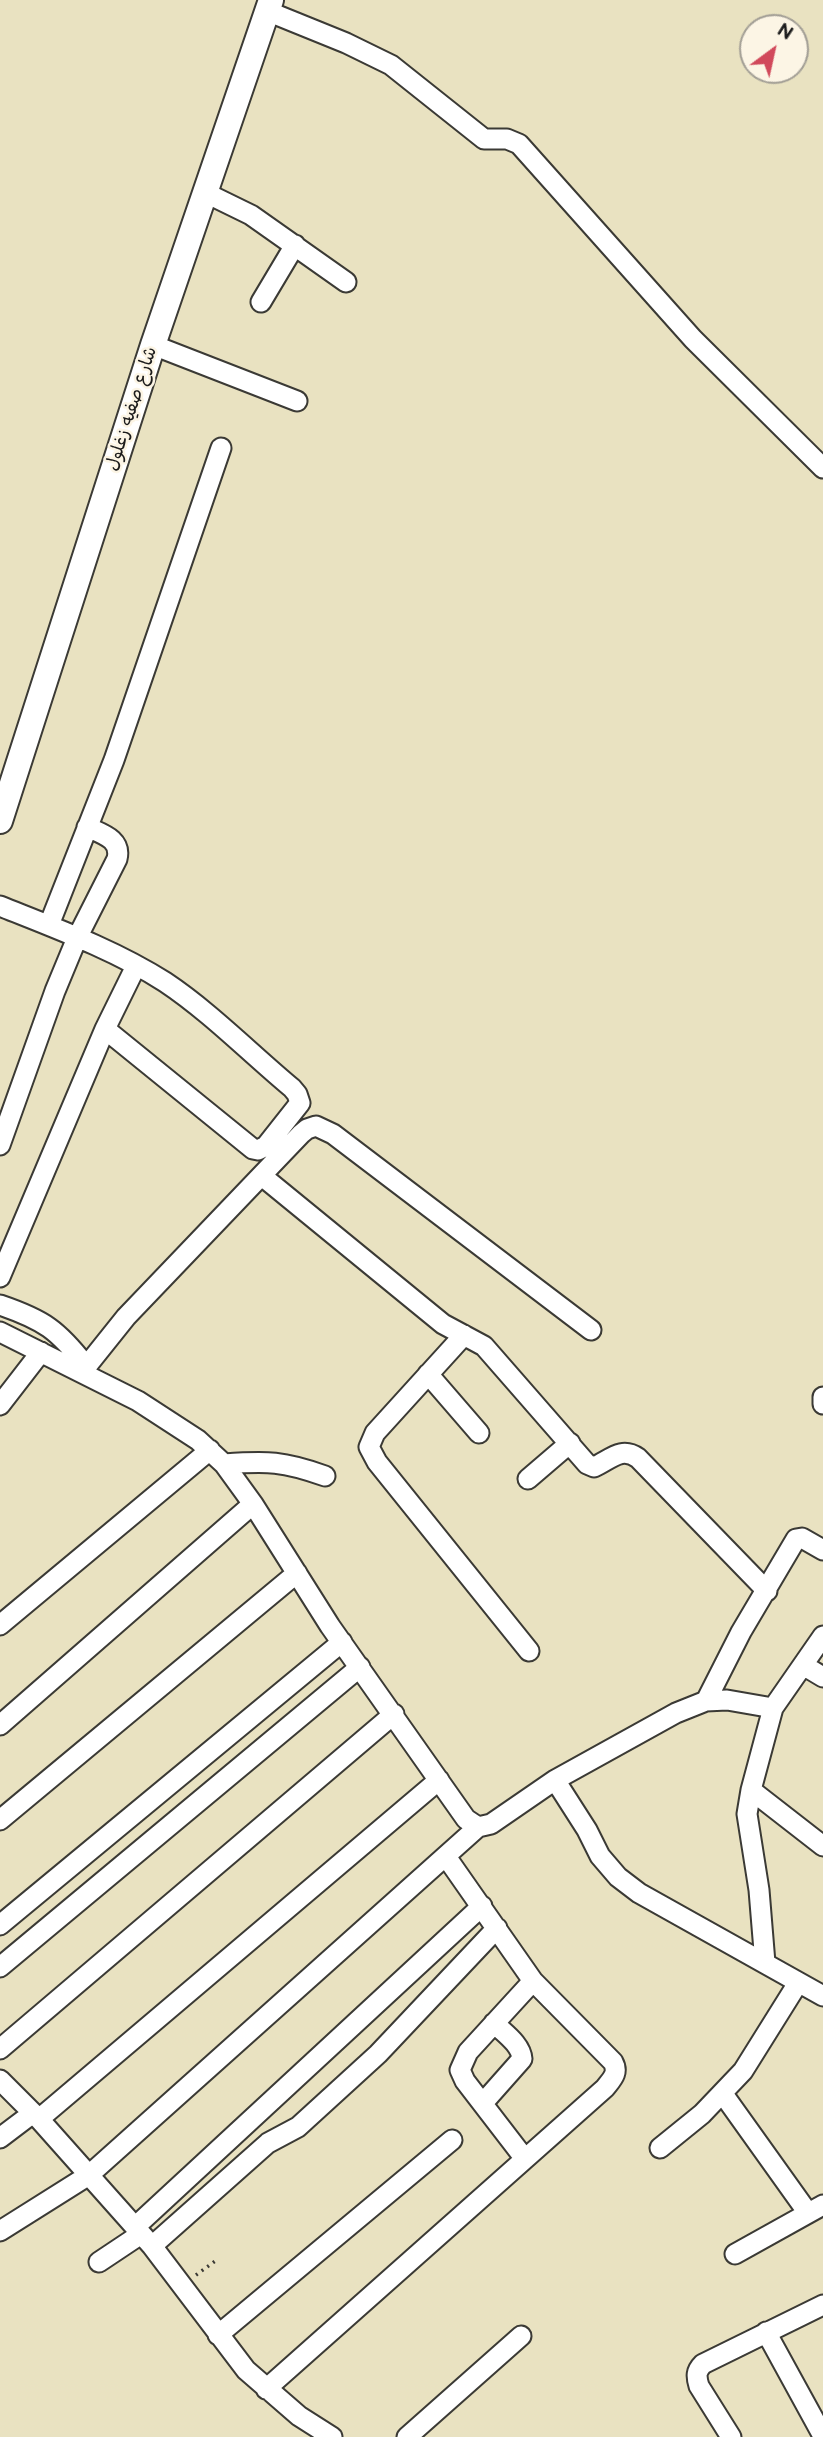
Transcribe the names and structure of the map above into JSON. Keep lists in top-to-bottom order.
{
  "streets": {
    "street": ["شارع صفيه زغلول"]
  },
  "north": "top right"
}
